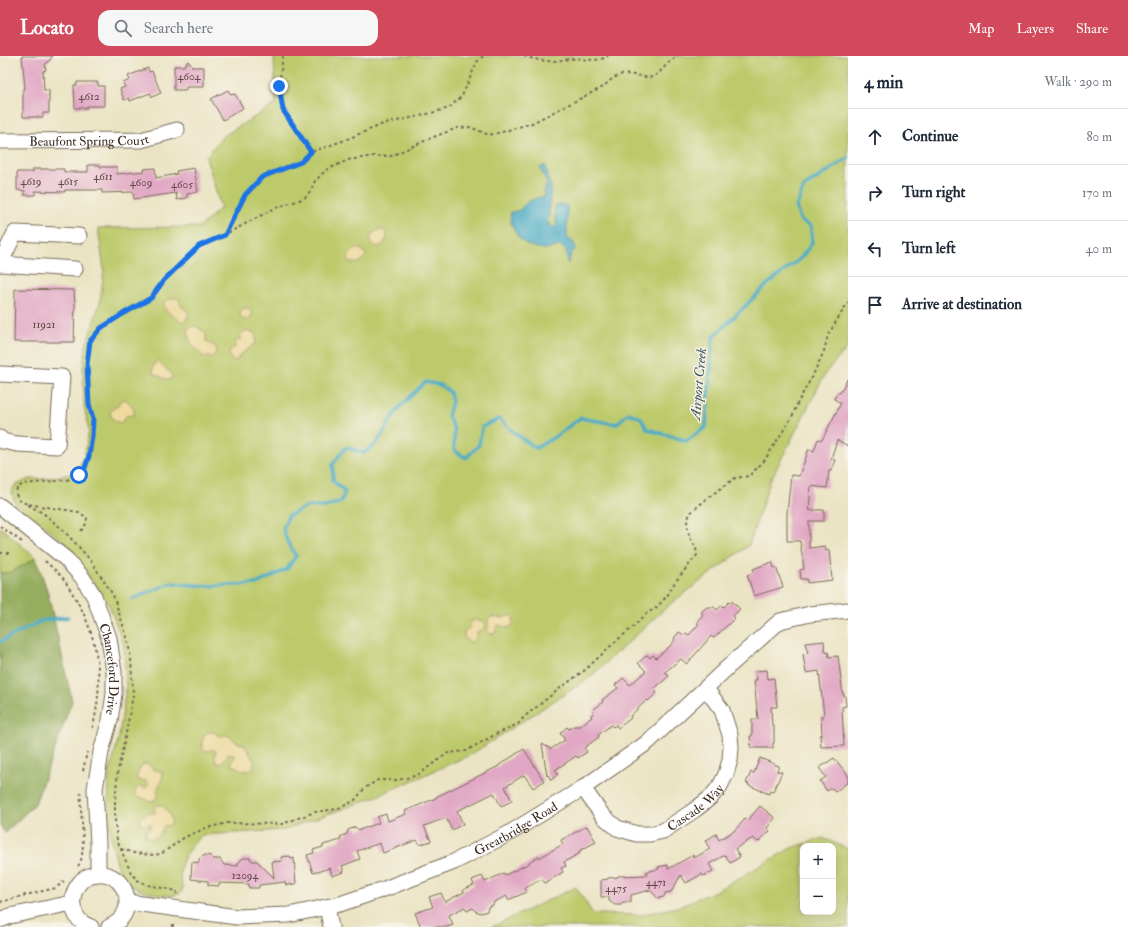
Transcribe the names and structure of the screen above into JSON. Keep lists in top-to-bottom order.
{
  "streets": {
    "street": [
      "Beaufont Spring Court",
      "Chanceford Drive",
      "Cascade Way",
      "Greatbridge Road"
    ]
  },
  "crossings": [
    ["Cascade Way", "Greatbridge Road"]
  ],
  "water": ["Airport Creek"],
  "house_numbers": [
    "4604",
    "4612",
    "4611",
    "4619",
    "4615",
    "4609",
    "4605",
    "11921",
    "12094",
    "4471",
    "4475"
  ],
  "page": {
    "header": "Locato",
    "search": "Search here",
    "nav": ["Map", "Layers", "Share"],
    "heading": ["4 min", "Walk · 290 m"],
    "list": [
      ["Continue", "80 m"],
      ["Turn right", "170 m"],
      ["Turn left", "40 m"],
      "Arrive at destination"
    ],
    "map_buttons": ["+", "−"]
  }
}
